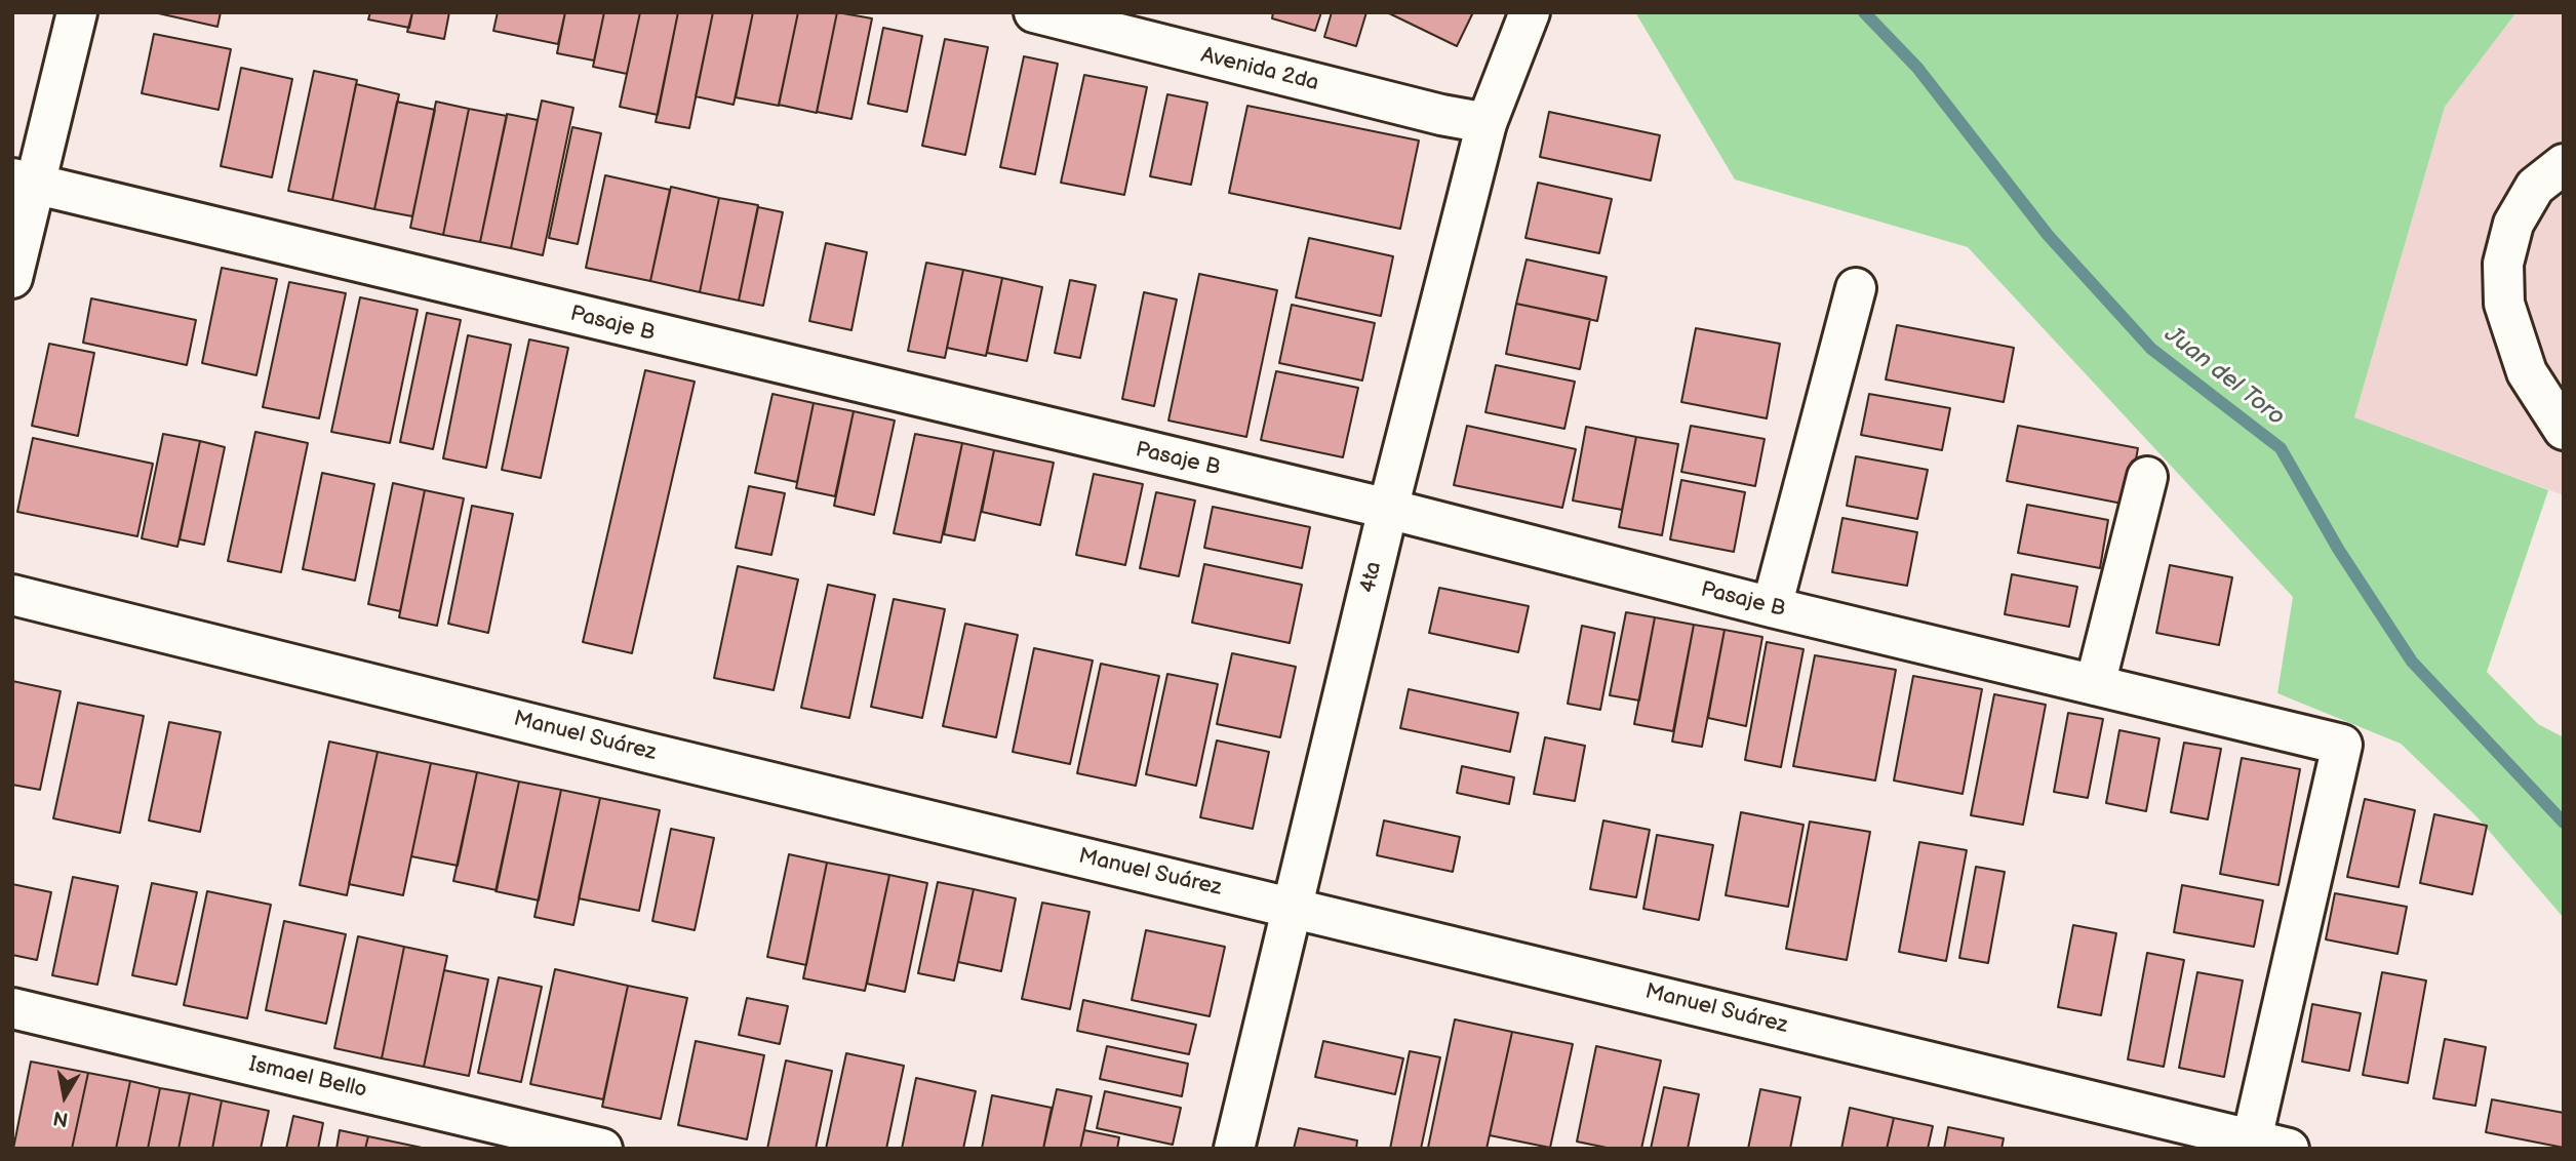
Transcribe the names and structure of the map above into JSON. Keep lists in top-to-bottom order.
{
  "streets": {
    "street": [
      "Avenida 2da",
      "Pasaje B",
      "4ta",
      "Manuel Suárez",
      "Ismael Bello"
    ]
  },
  "crossings": [
    ["Avenida 2da", "4ta"],
    ["Pasaje B", "4ta"],
    ["Pasaje B", "Manuel Suárez"],
    ["4ta", "Manuel Suárez"]
  ],
  "water": ["Juan del Toro"],
  "north": "bottom"
}
